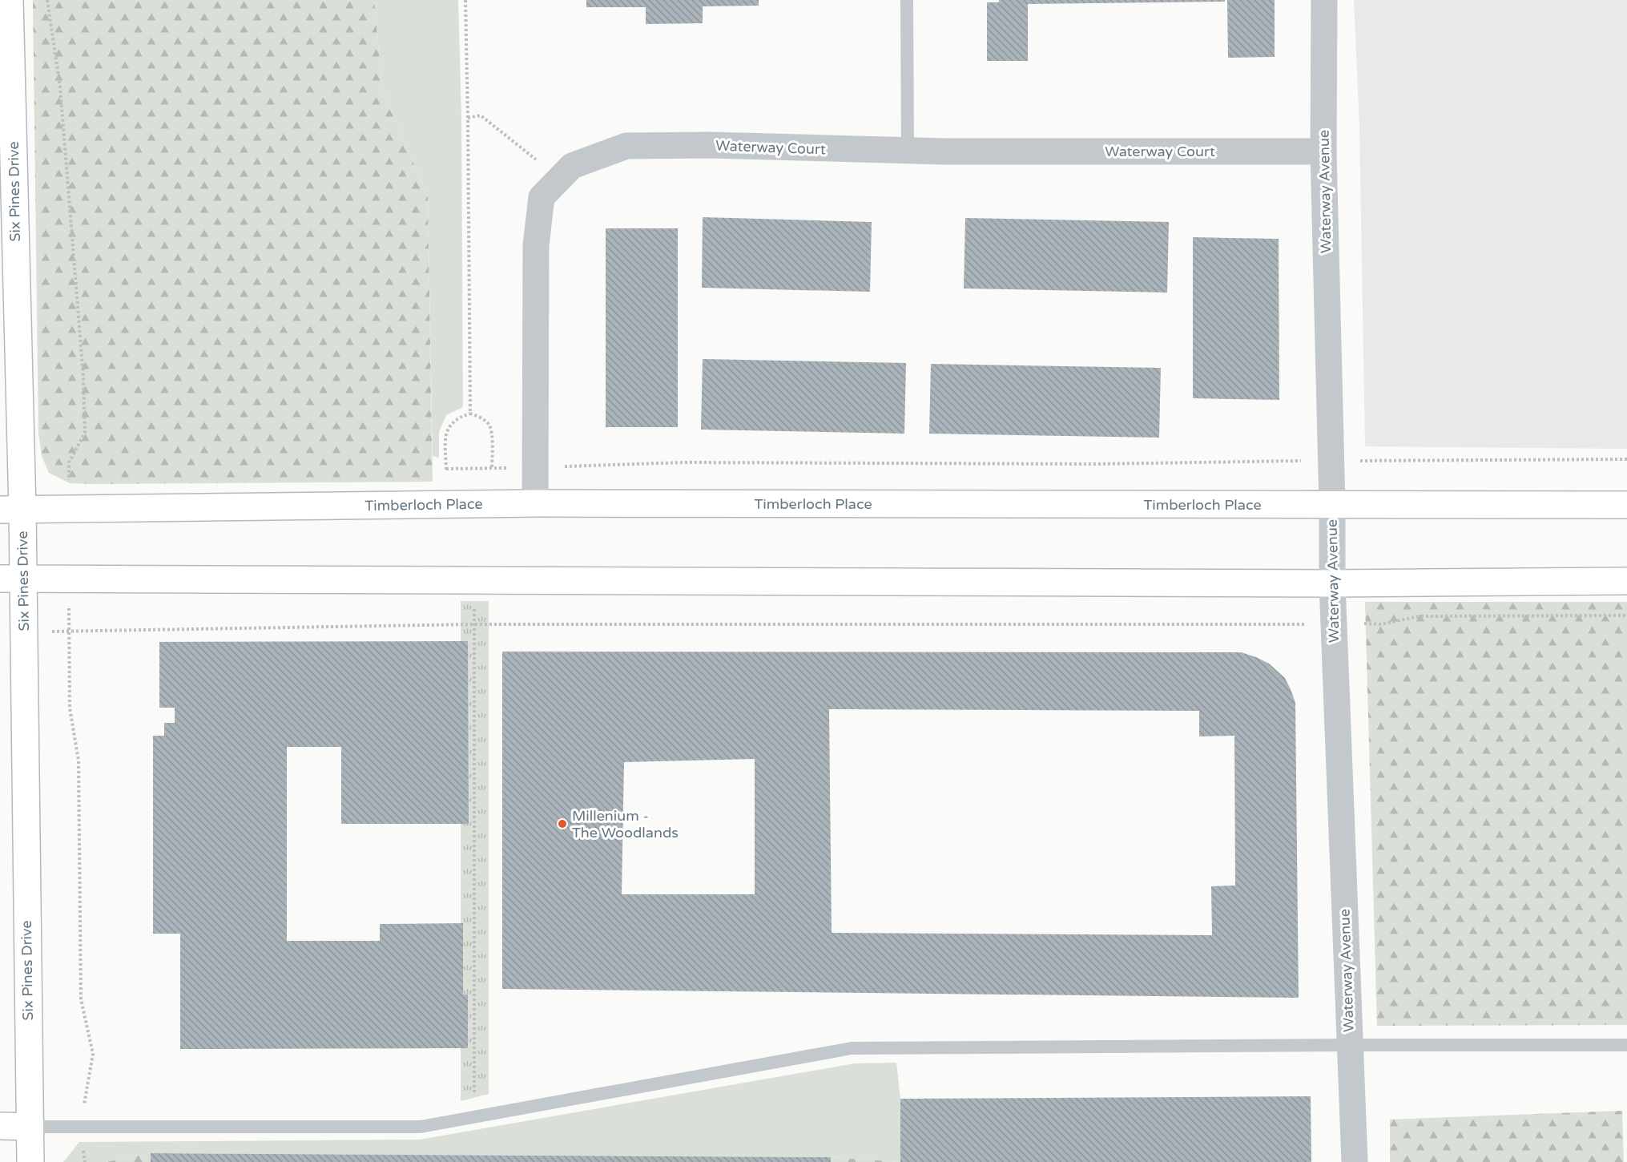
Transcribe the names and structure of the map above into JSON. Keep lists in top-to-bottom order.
{
  "streets": {
    "street": [
      "Waterway Court",
      "Six Pines Drive",
      "Waterway Avenue",
      "Timberloch Place"
    ]
  },
  "crossings": [
    ["Waterway Court", "Waterway Avenue"],
    ["Waterway Court", "Timberloch Place"],
    ["Six Pines Drive", "Timberloch Place"],
    ["Waterway Avenue", "Timberloch Place"]
  ],
  "places": ["Millenium - The Woodlands"]
}
